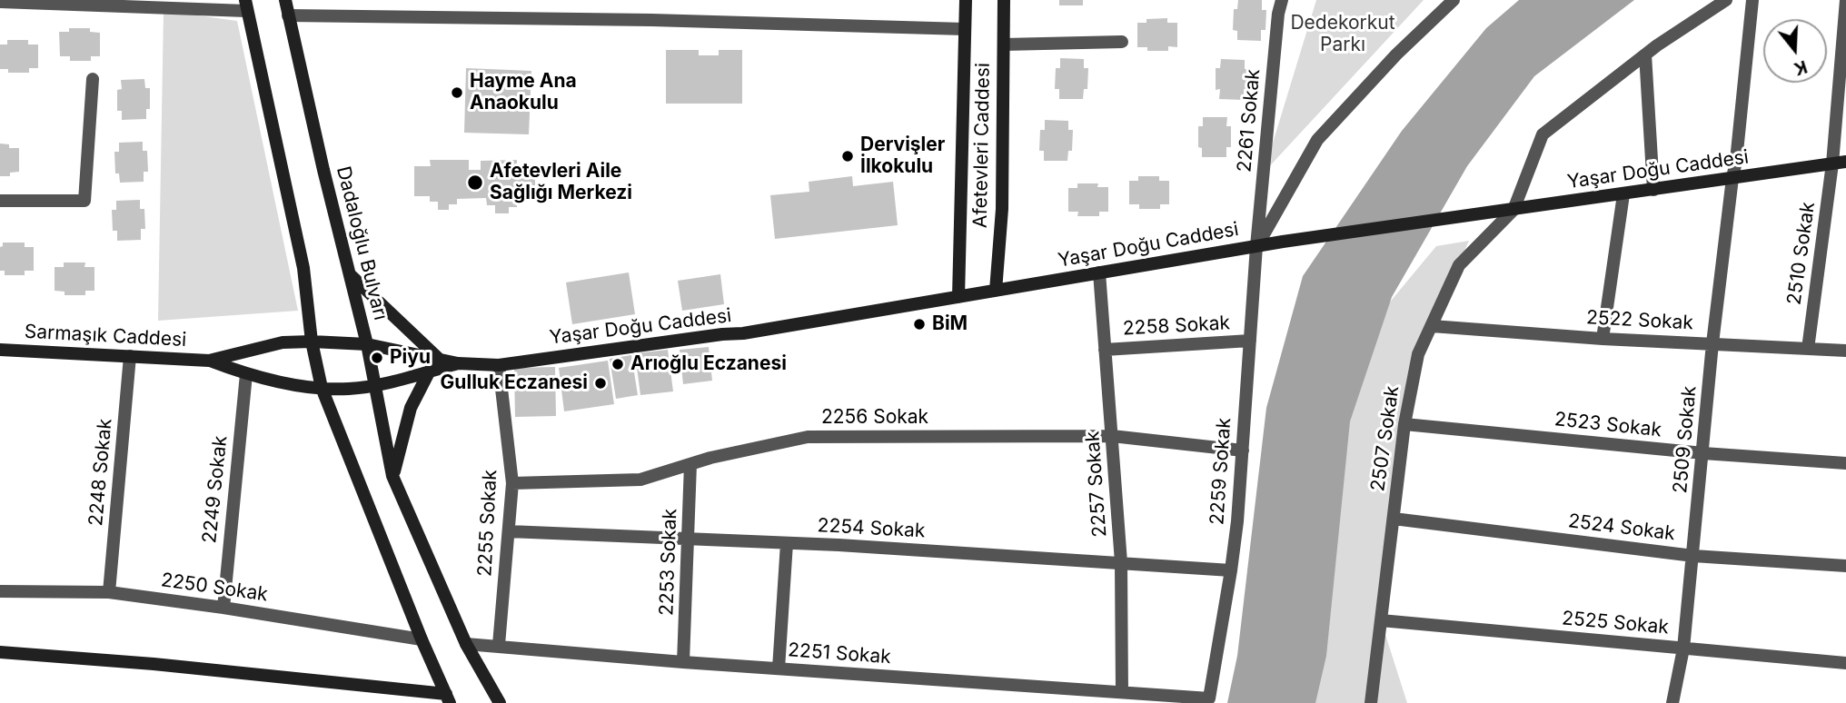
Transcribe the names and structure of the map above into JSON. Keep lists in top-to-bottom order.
{
  "streets": {
    "main road": [
      "Afetevleri Caddesi",
      "Yaşar Doğu Caddesi",
      "Dadaloğlu Bulvarı",
      "Sarmaşık Caddesi"
    ],
    "street": [
      "2261 Sokak",
      "2510 Sokak",
      "2522 Sokak",
      "2258 Sokak",
      "2256 Sokak",
      "2523 Sokak",
      "2507 Sokak",
      "2509 Sokak",
      "2259 Sokak",
      "2248 Sokak",
      "2257 Sokak",
      "2249 Sokak",
      "2255 Sokak",
      "2524 Sokak",
      "2254 Sokak",
      "2253 Sokak",
      "2250 Sokak",
      "2525 Sokak",
      "2251 Sokak"
    ]
  },
  "crossings": [
    ["2261 Sokak", "Yaşar Doğu Caddesi"],
    ["2261 Sokak", "2259 Sokak"],
    ["Afetevleri Caddesi", "Yaşar Doğu Caddesi"],
    ["Yaşar Doğu Caddesi", "2510 Sokak"],
    ["Yaşar Doğu Caddesi", "2507 Sokak"],
    ["Yaşar Doğu Caddesi", "2509 Sokak"],
    ["Yaşar Doğu Caddesi", "2259 Sokak"],
    ["Yaşar Doğu Caddesi", "2257 Sokak"],
    ["Yaşar Doğu Caddesi", "2255 Sokak"],
    ["Dadaloğlu Bulvarı", "2251 Sokak"],
    ["2510 Sokak", "2522 Sokak"],
    ["2522 Sokak", "2507 Sokak"],
    ["2522 Sokak", "2509 Sokak"],
    ["2258 Sokak", "2259 Sokak"],
    ["2258 Sokak", "2257 Sokak"],
    ["Sarmaşık Caddesi", "2248 Sokak"],
    ["2256 Sokak", "2259 Sokak"],
    ["2256 Sokak", "2257 Sokak"],
    ["2256 Sokak", "2255 Sokak"],
    ["2256 Sokak", "2253 Sokak"],
    ["2523 Sokak", "2507 Sokak"],
    ["2523 Sokak", "2509 Sokak"],
    ["2507 Sokak", "2524 Sokak"],
    ["2507 Sokak", "2525 Sokak"],
    ["2509 Sokak", "2524 Sokak"],
    ["2509 Sokak", "2525 Sokak"],
    ["2259 Sokak", "2254 Sokak"],
    ["2259 Sokak", "2251 Sokak"],
    ["2248 Sokak", "2250 Sokak"],
    ["2257 Sokak", "2254 Sokak"],
    ["2257 Sokak", "2251 Sokak"],
    ["2249 Sokak", "2250 Sokak"],
    ["2255 Sokak", "2254 Sokak"],
    ["2255 Sokak", "2251 Sokak"],
    ["2254 Sokak", "2253 Sokak"],
    ["2253 Sokak", "2251 Sokak"]
  ],
  "parks": ["Dedekorkut Parkı"],
  "places": [
    "Hayme Ana Anaokulu",
    "Dervişler İlkokulu",
    "Afetevleri Aile Sağlığı Merkezi",
    "BiM",
    "Piyu",
    "Arıoğlu Eczanesi",
    "Gulluk Eczanesi"
  ],
  "north": "bottom"
}
